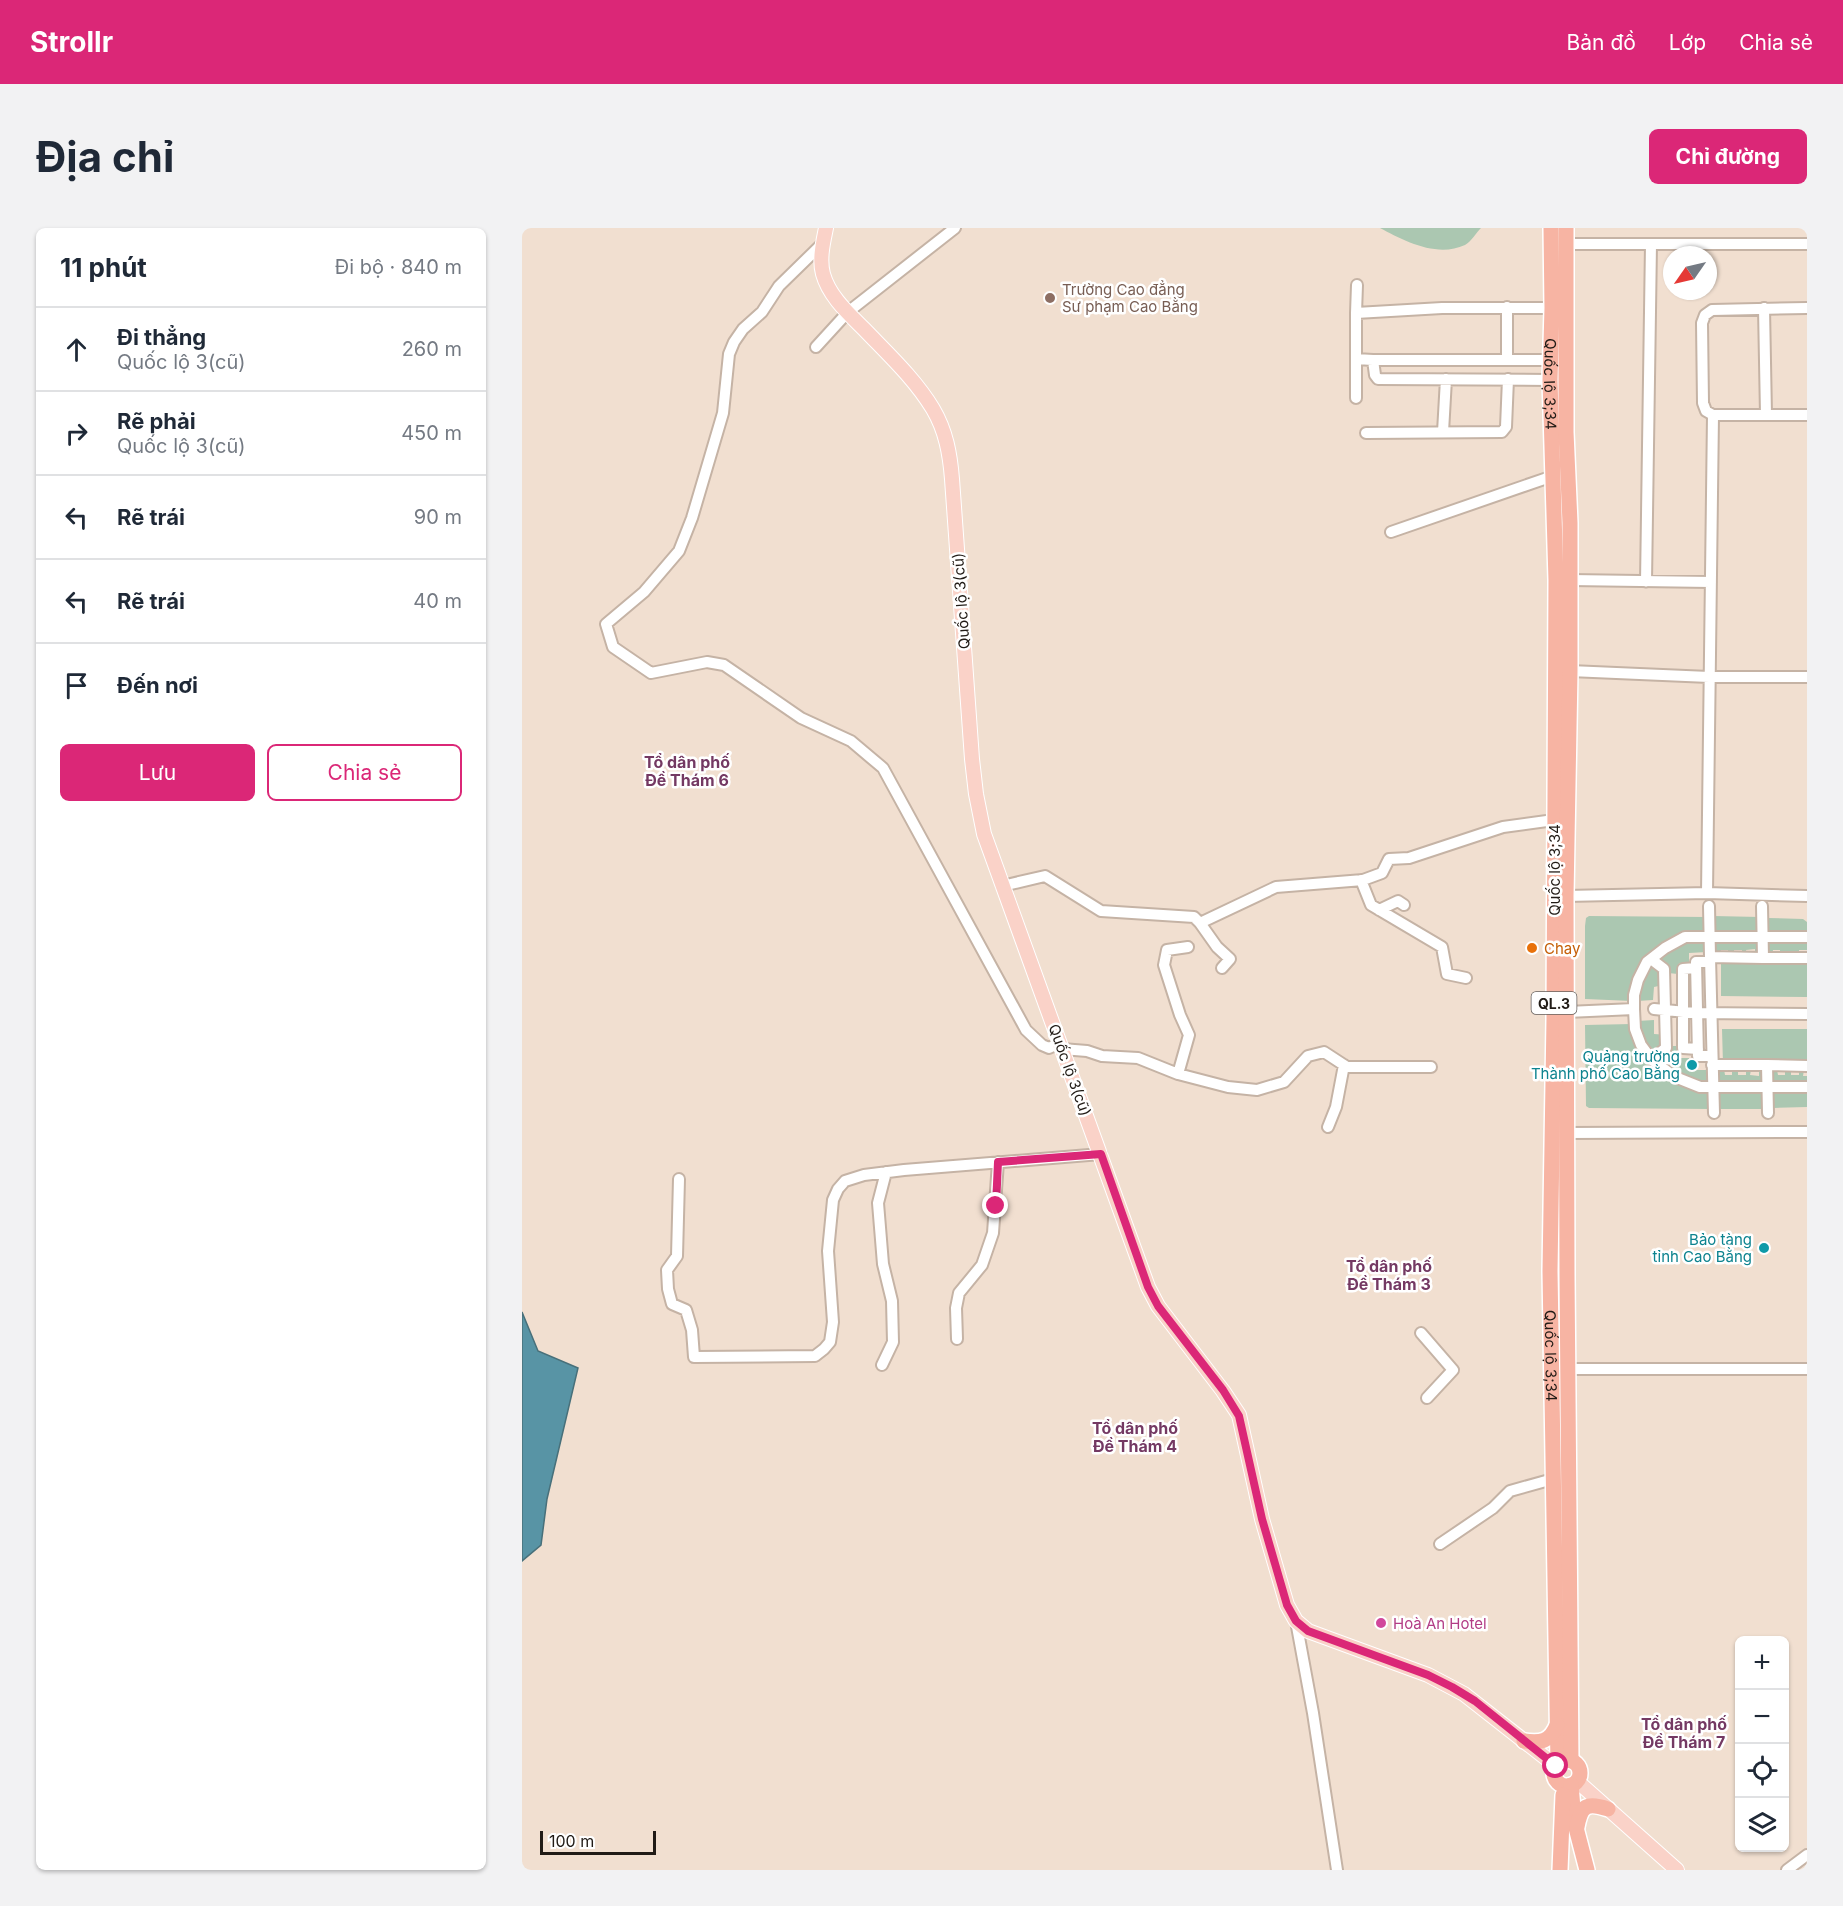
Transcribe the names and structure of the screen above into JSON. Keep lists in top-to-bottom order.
{
  "streets": {
    "highway": ["Quốc lộ 3;34", "QL.3"],
    "main road": ["Quốc lộ 3(cũ)"]
  },
  "districts": [
    "Tổ dân phố Đề Thám 6",
    "Tổ dân phố Đề Thám 3",
    "Tổ dân phố Đề Thám 4",
    "Tổ dân phố Đề Thám 7"
  ],
  "places": [
    "Trường Cao đẳng Sư phạm Cao Bằng",
    "Chay",
    "Quảng trường Thành phố Cao Bằng",
    "Bảo tàng tỉnh Cao Bằng",
    "Hoà An Hotel"
  ],
  "scale_bar": "100 m",
  "north": "bottom left",
  "page": {
    "header": "Strollr",
    "nav": ["Bản đồ", "Lớp", "Chia sẻ"],
    "buttons": [
      "Chỉ đường",
      ["Lưu", "Chia sẻ"]
    ],
    "title": "Địa chỉ",
    "heading": ["11 phút", "Đi bộ · 840 m"],
    "list": [
      ["Đi thẳng", "Quốc lộ 3(cũ)", "260 m"],
      ["Rẽ phải", "Quốc lộ 3(cũ)", "450 m"],
      ["Rẽ trái", "90 m"],
      ["Rẽ trái", "40 m"],
      "Đến nơi"
    ],
    "map_buttons": ["+", "−"],
    "scale": "100 m"
  }
}
